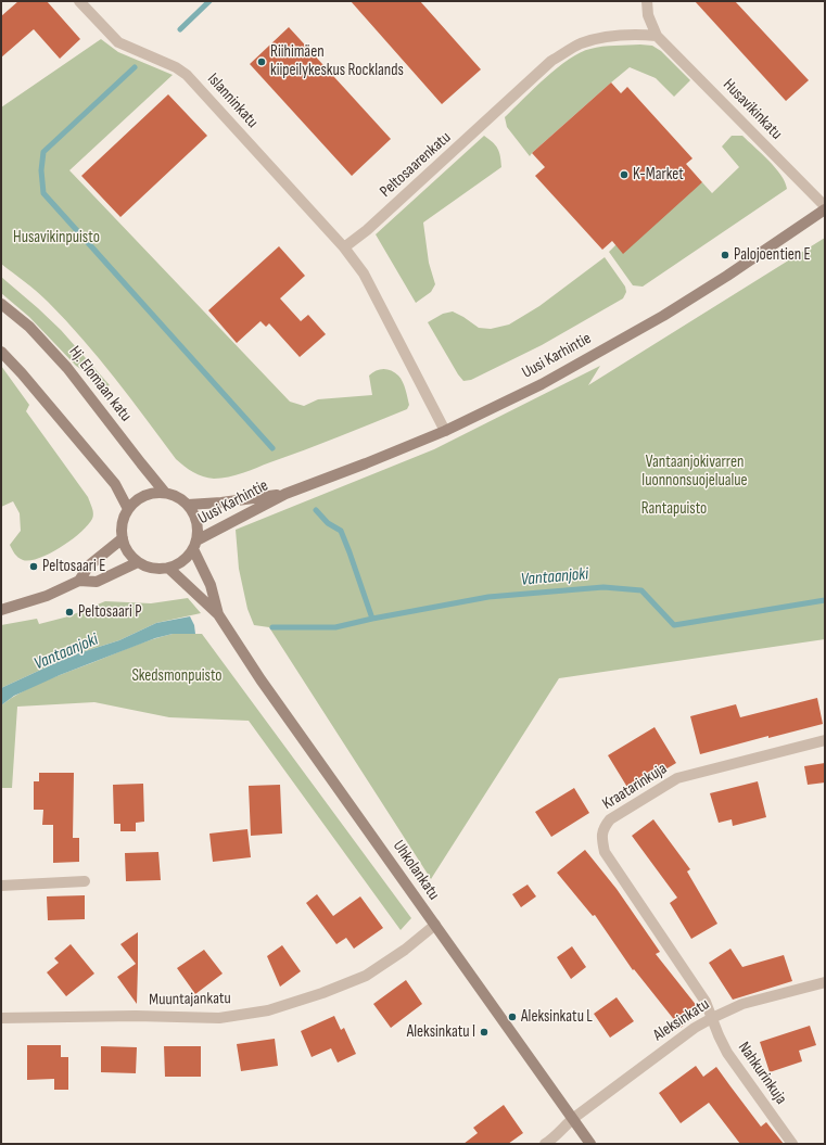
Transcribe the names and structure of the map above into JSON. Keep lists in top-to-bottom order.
{
  "streets": {
    "street": [
      "Islanninkatu",
      "Husavikinkatu",
      "Peltosaarenkatu",
      "Uusi Karhintie",
      "Hj. Elomaan katu",
      "Kraatarinkuja",
      "Uhkolankatu",
      "Muuntajankatu",
      "Aleksinkatu",
      "Nahkurinkuja"
    ]
  },
  "crossings": [
    ["Islanninkatu", "Peltosaarenkatu"],
    ["Husavikinkatu", "Peltosaarenkatu"],
    ["Husavikinkatu", "Uusi Karhintie"],
    ["Uusi Karhintie", "Hj. Elomaan katu"],
    ["Uusi Karhintie", "Uhkolankatu"],
    ["Hj. Elomaan katu", "Uhkolankatu"],
    ["Kraatarinkuja", "Aleksinkatu"],
    ["Kraatarinkuja", "Nahkurinkuja"],
    ["Uhkolankatu", "Muuntajankatu"],
    ["Uhkolankatu", "Aleksinkatu"],
    ["Aleksinkatu", "Nahkurinkuja"]
  ],
  "water": ["Vantaanjoki"],
  "parks": [
    "Husavikinpuisto",
    "Vantaanjokivarren luonnonsuojelualue",
    "Rantapuisto",
    "Skedsmonpuisto"
  ],
  "places": [
    "Riihimäen kiipeilykeskus Rocklands",
    "K-Market",
    "Palojoentien E",
    "Peltosaari E",
    "Peltosaari P",
    "Aleksinkatu L",
    "Aleksinkatu I"
  ]
}
